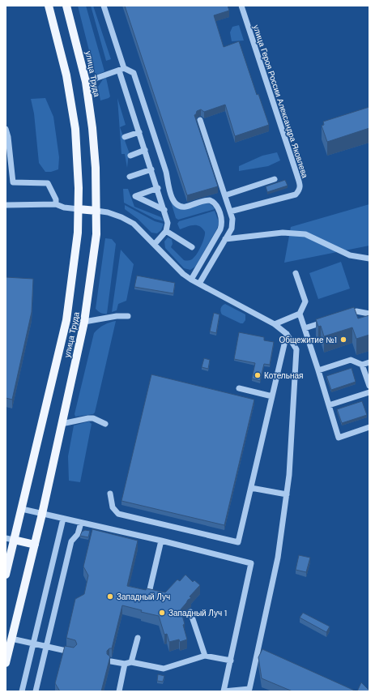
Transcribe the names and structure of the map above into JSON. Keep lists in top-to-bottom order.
{
  "streets": {
    "main road": ["улица Труда"],
    "street": ["улица Героя России Александра Яковлева"]
  },
  "places": [
    "Общежитие №1",
    "Котельная",
    "Западный Луч",
    "Западный Луч 1"
  ]
}
